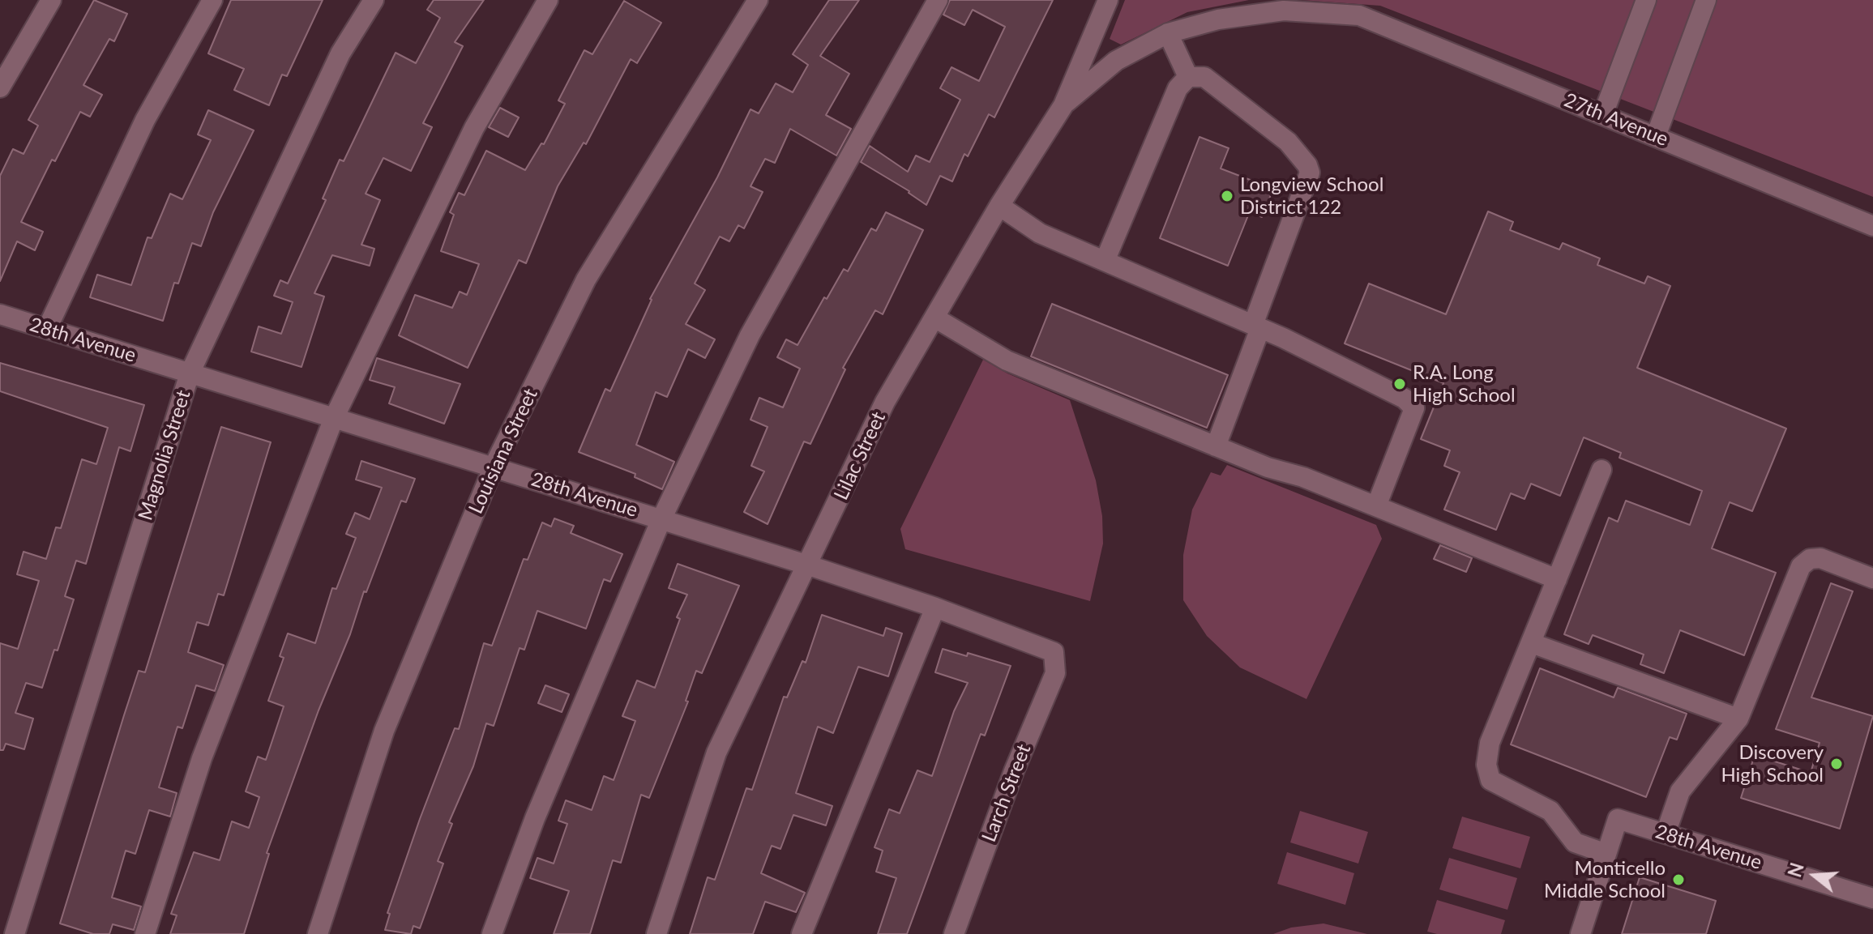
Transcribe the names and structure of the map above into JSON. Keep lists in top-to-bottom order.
{
  "streets": {
    "street": [
      "27th Avenue",
      "28th Avenue",
      "Louisiana Street",
      "Magnolia Street",
      "Lilac Street",
      "Larch Street"
    ]
  },
  "crossings": [
    ["27th Avenue", "Lilac Street"],
    ["28th Avenue", "Louisiana Street"],
    ["28th Avenue", "Magnolia Street"],
    ["28th Avenue", "Lilac Street"],
    ["28th Avenue", "Larch Street"]
  ],
  "places": [
    "Longview School District 122",
    "R.A. Long High School",
    "Discovery High School",
    "Monticello Middle School"
  ],
  "north": "left"
}
